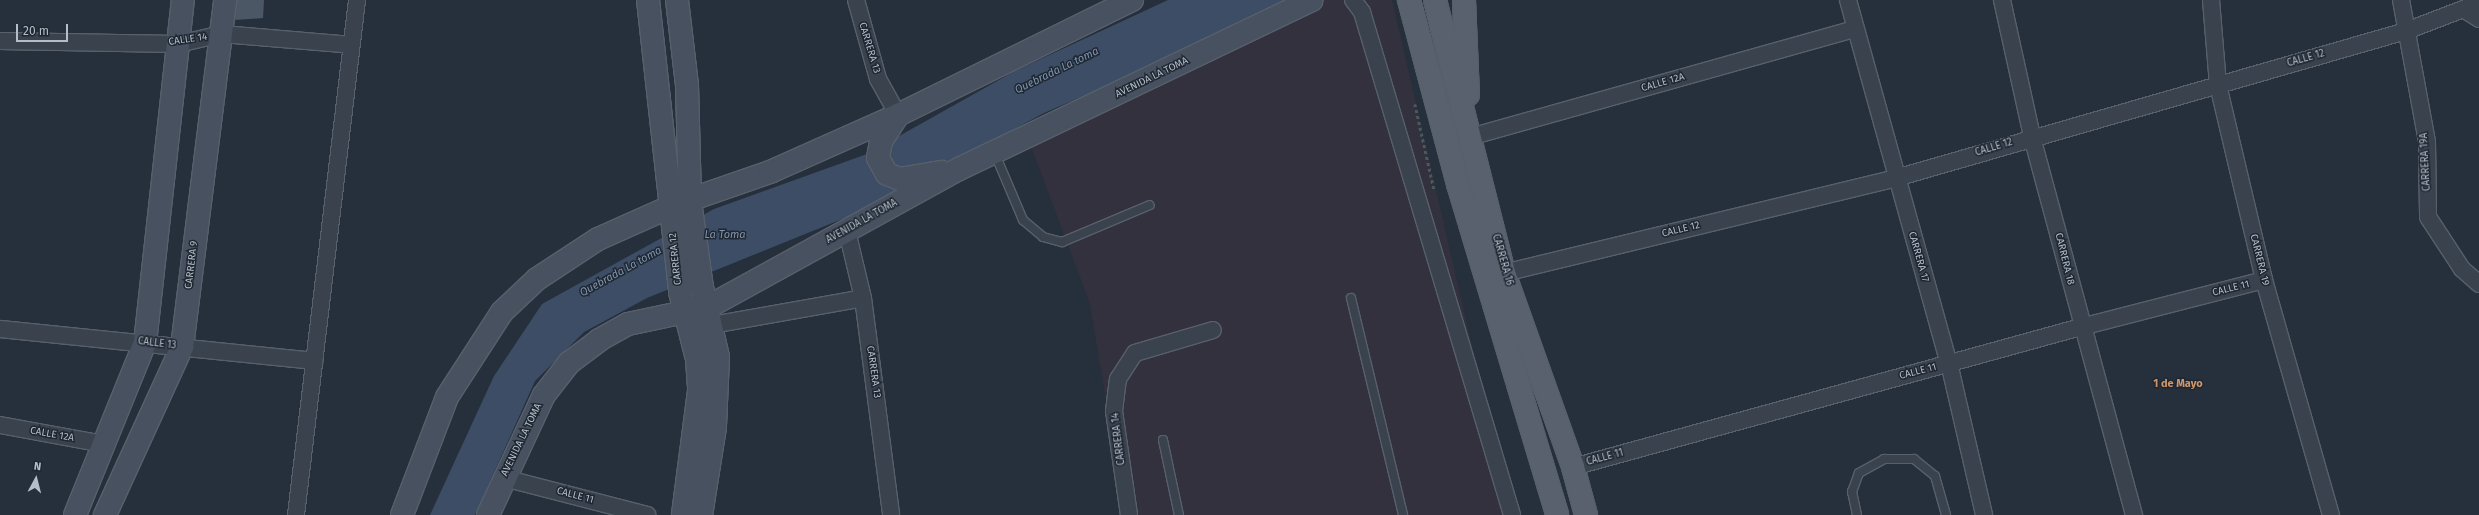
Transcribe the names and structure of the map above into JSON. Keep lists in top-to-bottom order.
{
  "streets": {
    "main road": [
      "AVENIDA LA TOMA",
      "CARRERA 12",
      "CARRERA 16",
      "CARRERA 9"
    ],
    "street": [
      "CALLE 14",
      "CARRERA 13",
      "CALLE 12",
      "CALLE 12A",
      "CARRERA 19A",
      "CARRERA 17",
      "CARRERA 18",
      "CARRERA 19",
      "CALLE 11",
      "CALLE 13",
      "CARRERA 14"
    ]
  },
  "crossings": [
    ["CALLE 14", "CARRERA 9"],
    ["CARRERA 13", "AVENIDA LA TOMA"],
    ["CALLE 12", "CARRERA 19A"],
    ["CALLE 12", "CARRERA 17"],
    ["CALLE 12", "CARRERA 18"],
    ["CALLE 12", "CARRERA 16"],
    ["CALLE 12", "CARRERA 19"],
    ["AVENIDA LA TOMA", "CARRERA 12"],
    ["AVENIDA LA TOMA", "CALLE 11"],
    ["CALLE 12A", "CARRERA 17"],
    ["CALLE 12A", "CARRERA 16"],
    ["CARRERA 17", "CALLE 11"],
    ["CARRERA 18", "CALLE 11"],
    ["CARRERA 16", "CALLE 11"],
    ["CARRERA 19", "CALLE 11"],
    ["CARRERA 9", "CALLE 13"]
  ],
  "districts": ["1 de Mayo"],
  "water": ["Quebrada La toma", "La Toma"],
  "scale_bar": "20 m",
  "north": "top"
}
